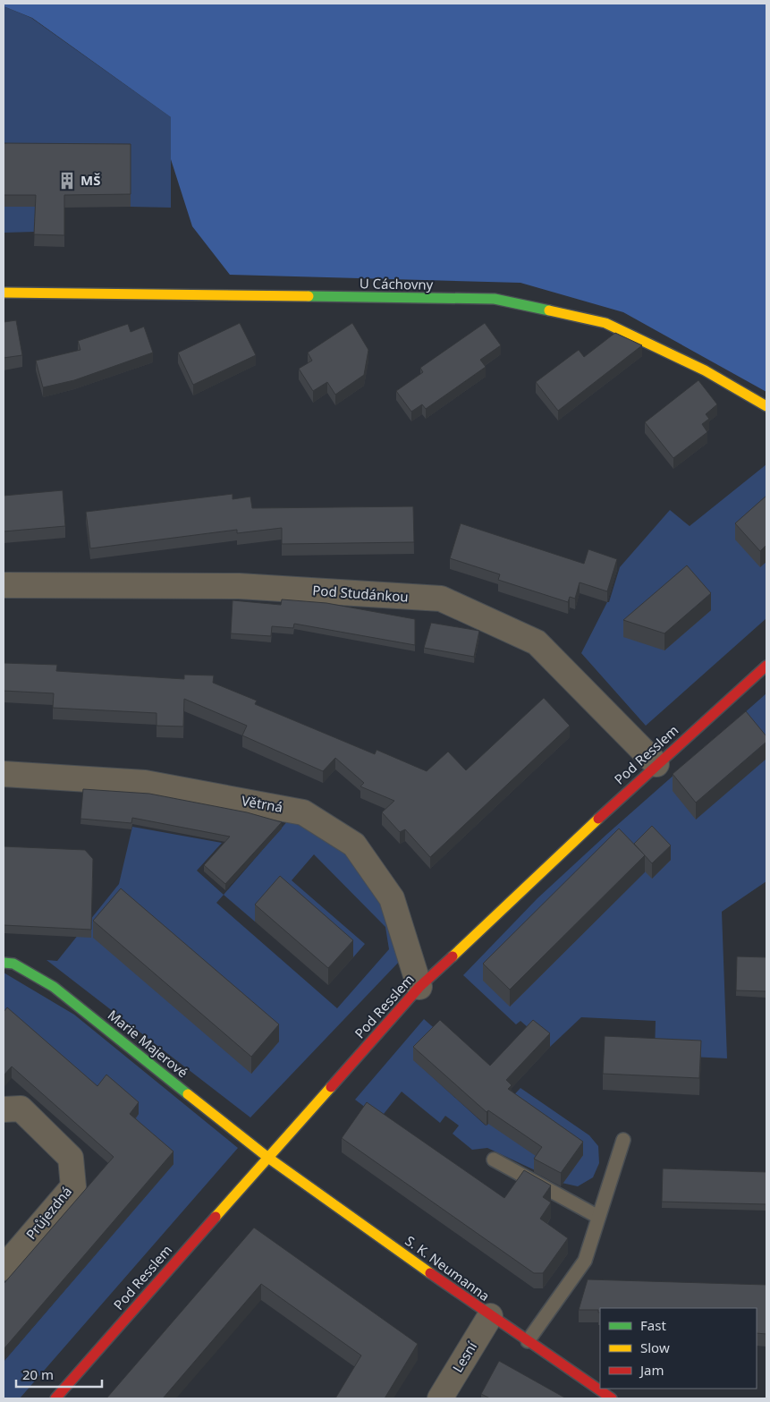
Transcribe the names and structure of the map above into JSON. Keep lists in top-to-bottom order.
{
  "streets": {
    "street": [
      "U Cáchovny",
      "Pod Studánkou",
      "Pod Resslem",
      "Větrná",
      "Marie Majerové",
      "Průjezdná",
      "S. K. Neumanna",
      "Lesní"
    ]
  },
  "crossings": [
    ["Pod Studánkou", "Pod Resslem"],
    ["Pod Resslem", "Větrná"],
    ["Pod Resslem", "Marie Majerové"],
    ["Pod Resslem", "S. K. Neumanna"],
    ["Marie Majerové", "S. K. Neumanna"],
    ["S. K. Neumanna", "Lesní"]
  ],
  "places": {
    "building": ["MŠ"]
  },
  "legend": ["Fast", "Slow", "Jam"],
  "scale_bar": "20 m"
}
